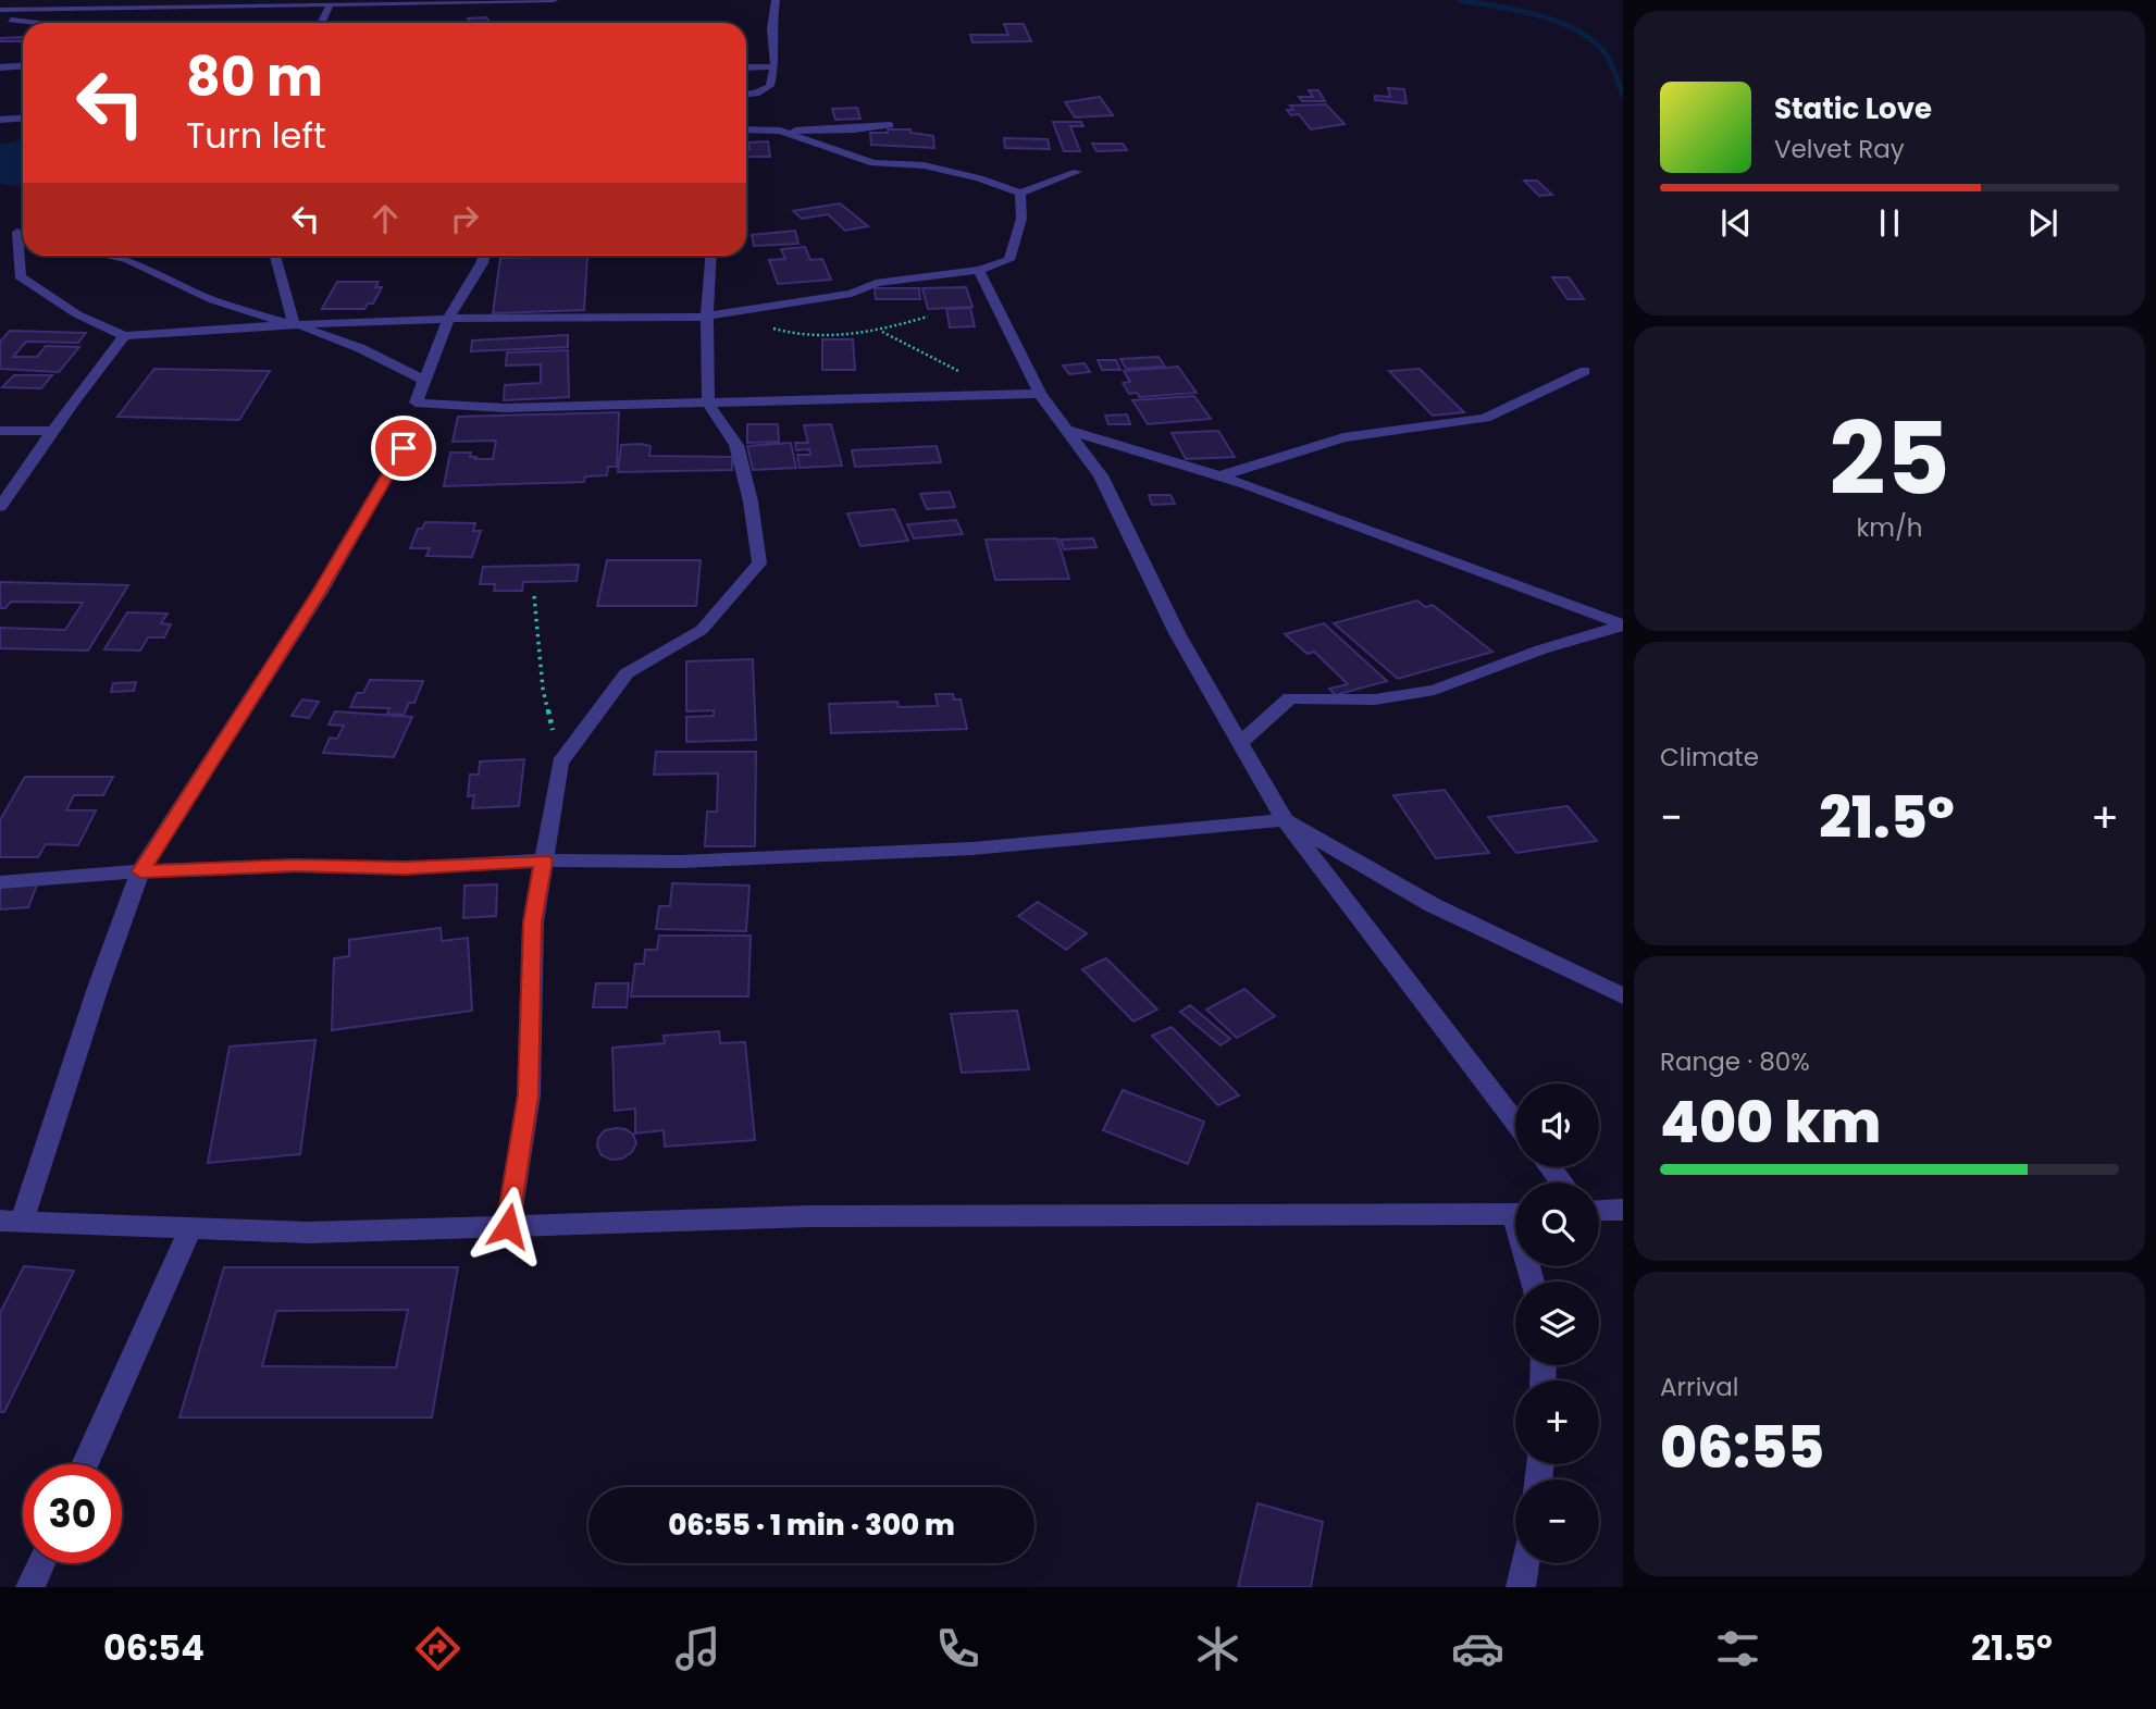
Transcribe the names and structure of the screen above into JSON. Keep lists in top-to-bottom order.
{
  "page": {
    "turn": ["80 m", "Turn left"],
    "song": ["Static Love", "Velvet Ray"],
    "tile": [
      ["25", "km/h"],
      "Climate",
      ["Range · 80%", "400 km"],
      ["Arrival", "06:55"]
    ],
    "heat": ["−", "21.5°", "+"],
    "map_buttons": ["+", "−"],
    "limit": "30",
    "trip": "06:55 · 1 min · 300 m",
    "tabs": ["06:54", "21.5°"]
  }
}
